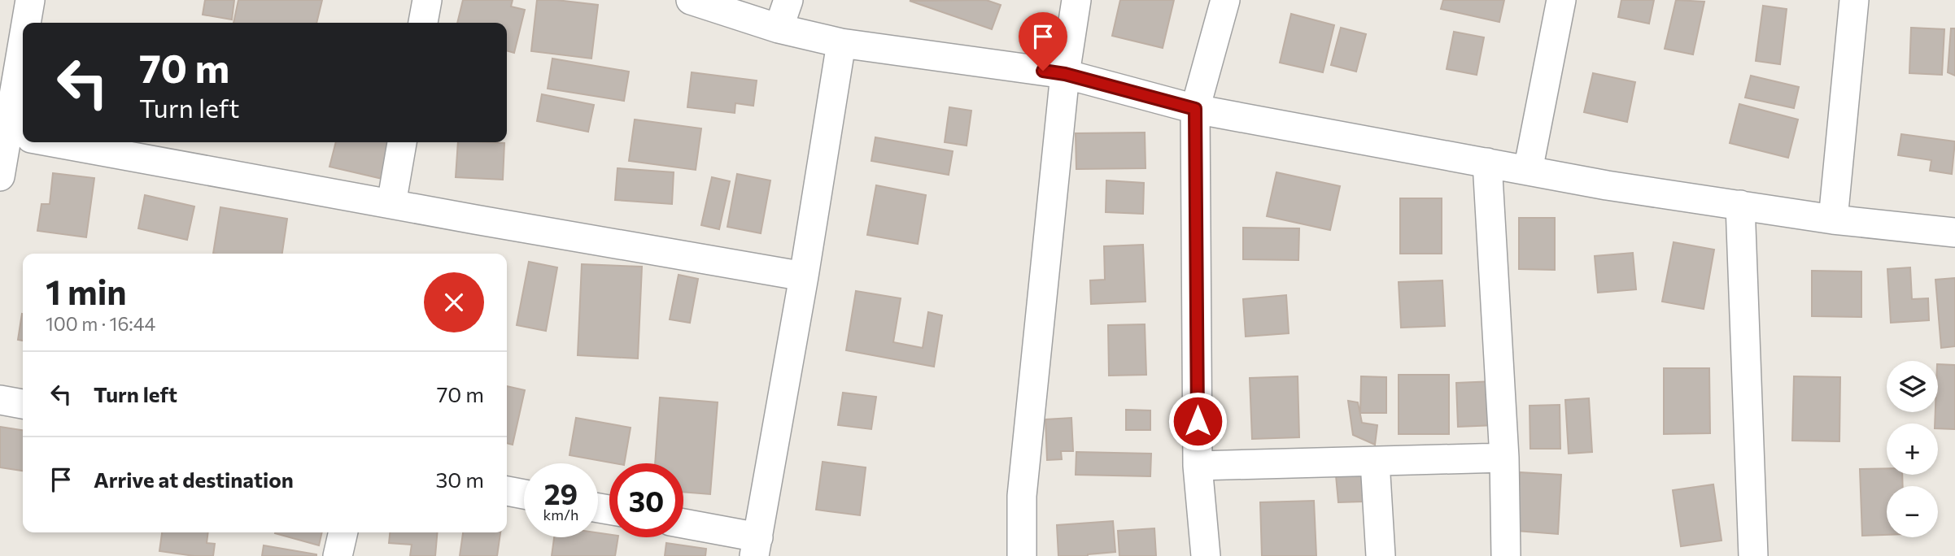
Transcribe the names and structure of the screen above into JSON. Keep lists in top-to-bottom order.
{
  "page": {
    "turn": ["70 m", "Turn left"],
    "heading": ["1 min", "100 m · 16:44"],
    "list": [
      {
        "name": "Turn left",
        "value": "70 m"
      },
      {
        "name": "Arrive at destination",
        "value": "30 m"
      }
    ],
    "map_buttons": ["+", "−"],
    "speed": "29 km/h",
    "limit": "30"
  }
}
